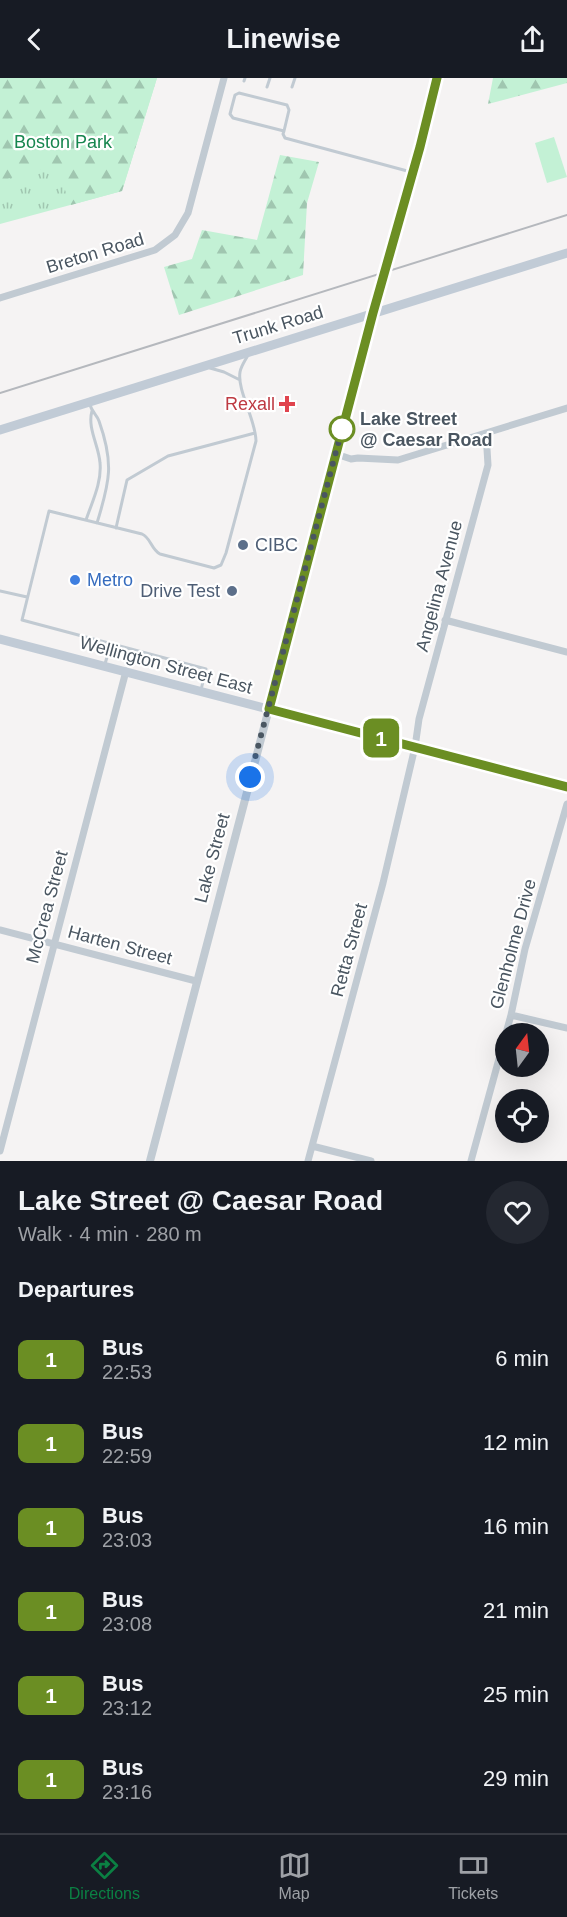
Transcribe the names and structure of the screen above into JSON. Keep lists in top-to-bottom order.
{
  "streets": {
    "main road": ["Trunk Road", "Wellington Street East"],
    "street": [
      "Breton Road",
      "Angelina Avenue",
      "Lake Street",
      "McCrea Street",
      "Glenholme Drive",
      "Harten Street",
      "Retta Street"
    ]
  },
  "crossings": [
    ["Trunk Road", "Lake Street"],
    ["Angelina Avenue", "Wellington Street East"],
    ["Angelina Avenue", "Retta Street"],
    ["Wellington Street East", "Lake Street"],
    ["Wellington Street East", "McCrea Street"],
    ["Wellington Street East", "Retta Street"],
    ["Lake Street", "Harten Street"],
    ["McCrea Street", "Harten Street"]
  ],
  "parks": ["Boston Park"],
  "places": {
    "health": ["Rexall"],
    "other": [
      "Lake Street @ Caesar Road",
      "CIBC",
      "Metro",
      "Drive Test"
    ]
  },
  "lines": ["bus line 1"],
  "north": "top",
  "page": {
    "header": "Linewise",
    "on_map": "1",
    "heading": [
      ["Lake Street @ Caesar Road", "Walk · 4 min · 280 m"],
      "Departures"
    ],
    "list": [
      {
        "mark": "1",
        "name": "Bus",
        "note": "22:53",
        "value": "6 min"
      },
      {
        "mark": "1",
        "name": "Bus",
        "note": "22:59",
        "value": "12 min"
      },
      {
        "mark": "1",
        "name": "Bus",
        "note": "23:03",
        "value": "16 min"
      },
      {
        "mark": "1",
        "name": "Bus",
        "note": "23:08",
        "value": "21 min"
      },
      {
        "mark": "1",
        "name": "Bus",
        "note": "23:12",
        "value": "25 min"
      },
      {
        "mark": "1",
        "name": "Bus",
        "note": "23:16",
        "value": "29 min"
      }
    ],
    "tabs": ["Directions", "Map", "Tickets"]
  }
}
